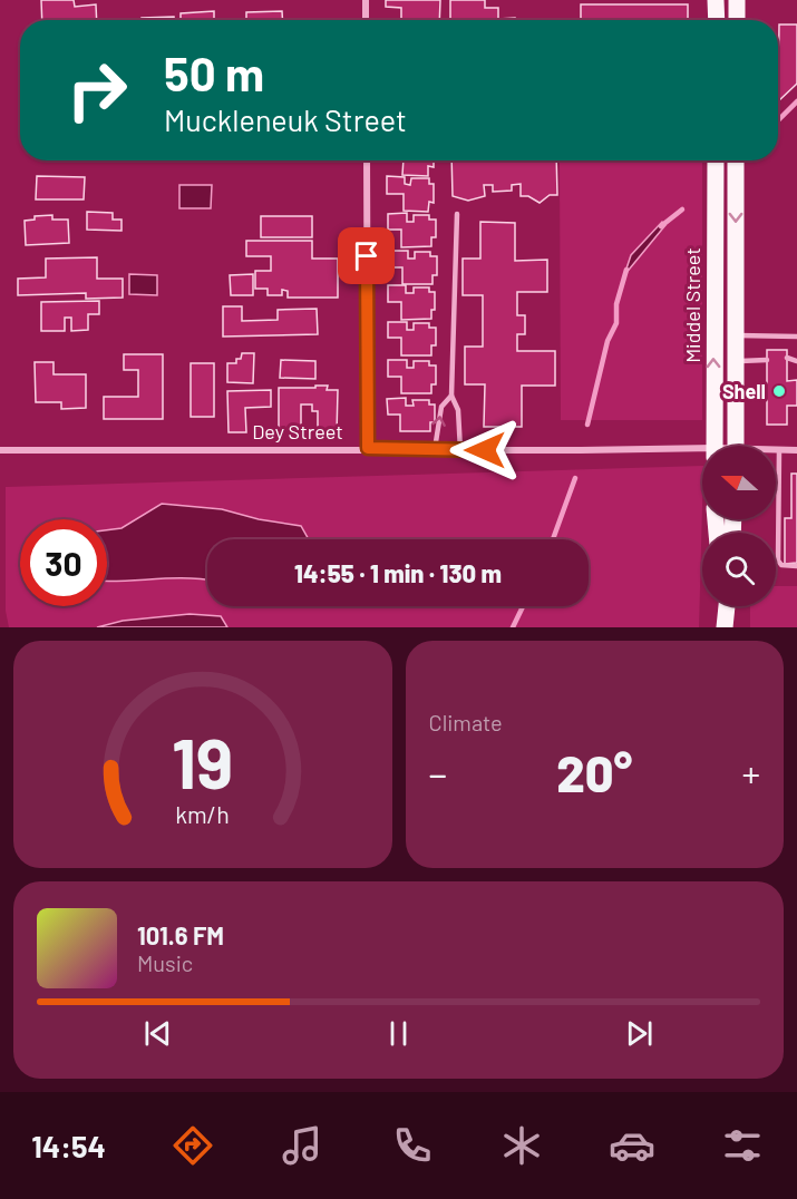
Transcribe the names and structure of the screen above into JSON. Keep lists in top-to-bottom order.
{
  "streets": {
    "main road": ["Middel Street"],
    "street": ["Dey Street"]
  },
  "places": ["Shell"],
  "north": "left",
  "page": {
    "turn": ["50 m", "Muckleneuk Street"],
    "limit": "30",
    "trip": "14:55 · 1 min · 130 m",
    "tile": "Climate",
    "heat": ["−", "20°", "+"],
    "song": ["101.6 FM", "Music"],
    "tabs": "14:54",
    "gauge": ["19", "km/h"]
  }
}
